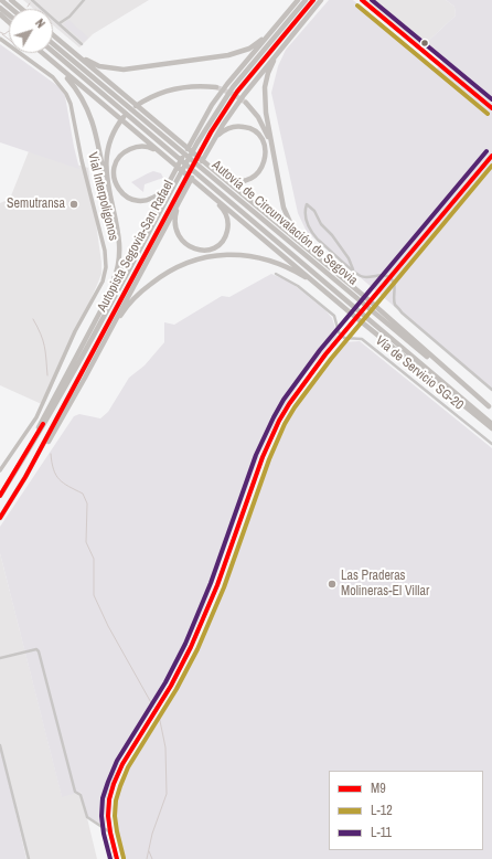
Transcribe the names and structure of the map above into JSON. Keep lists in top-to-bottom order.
{
  "streets": {
    "highway": ["Autovía de Circunvalación de Segovia", "Autopista Segovia-San Rafael"],
    "main road": ["Vial Interpolígonos"],
    "street": ["Vía de Servicio SG-20"]
  },
  "places": ["Semutransa", "Las Praderas Molineras-El Villar"],
  "lines": ["transit line M9", "transit line L-11", "transit line L-12"],
  "legend": ["M9", "L-12", "L-11"],
  "north": "top right"
}
